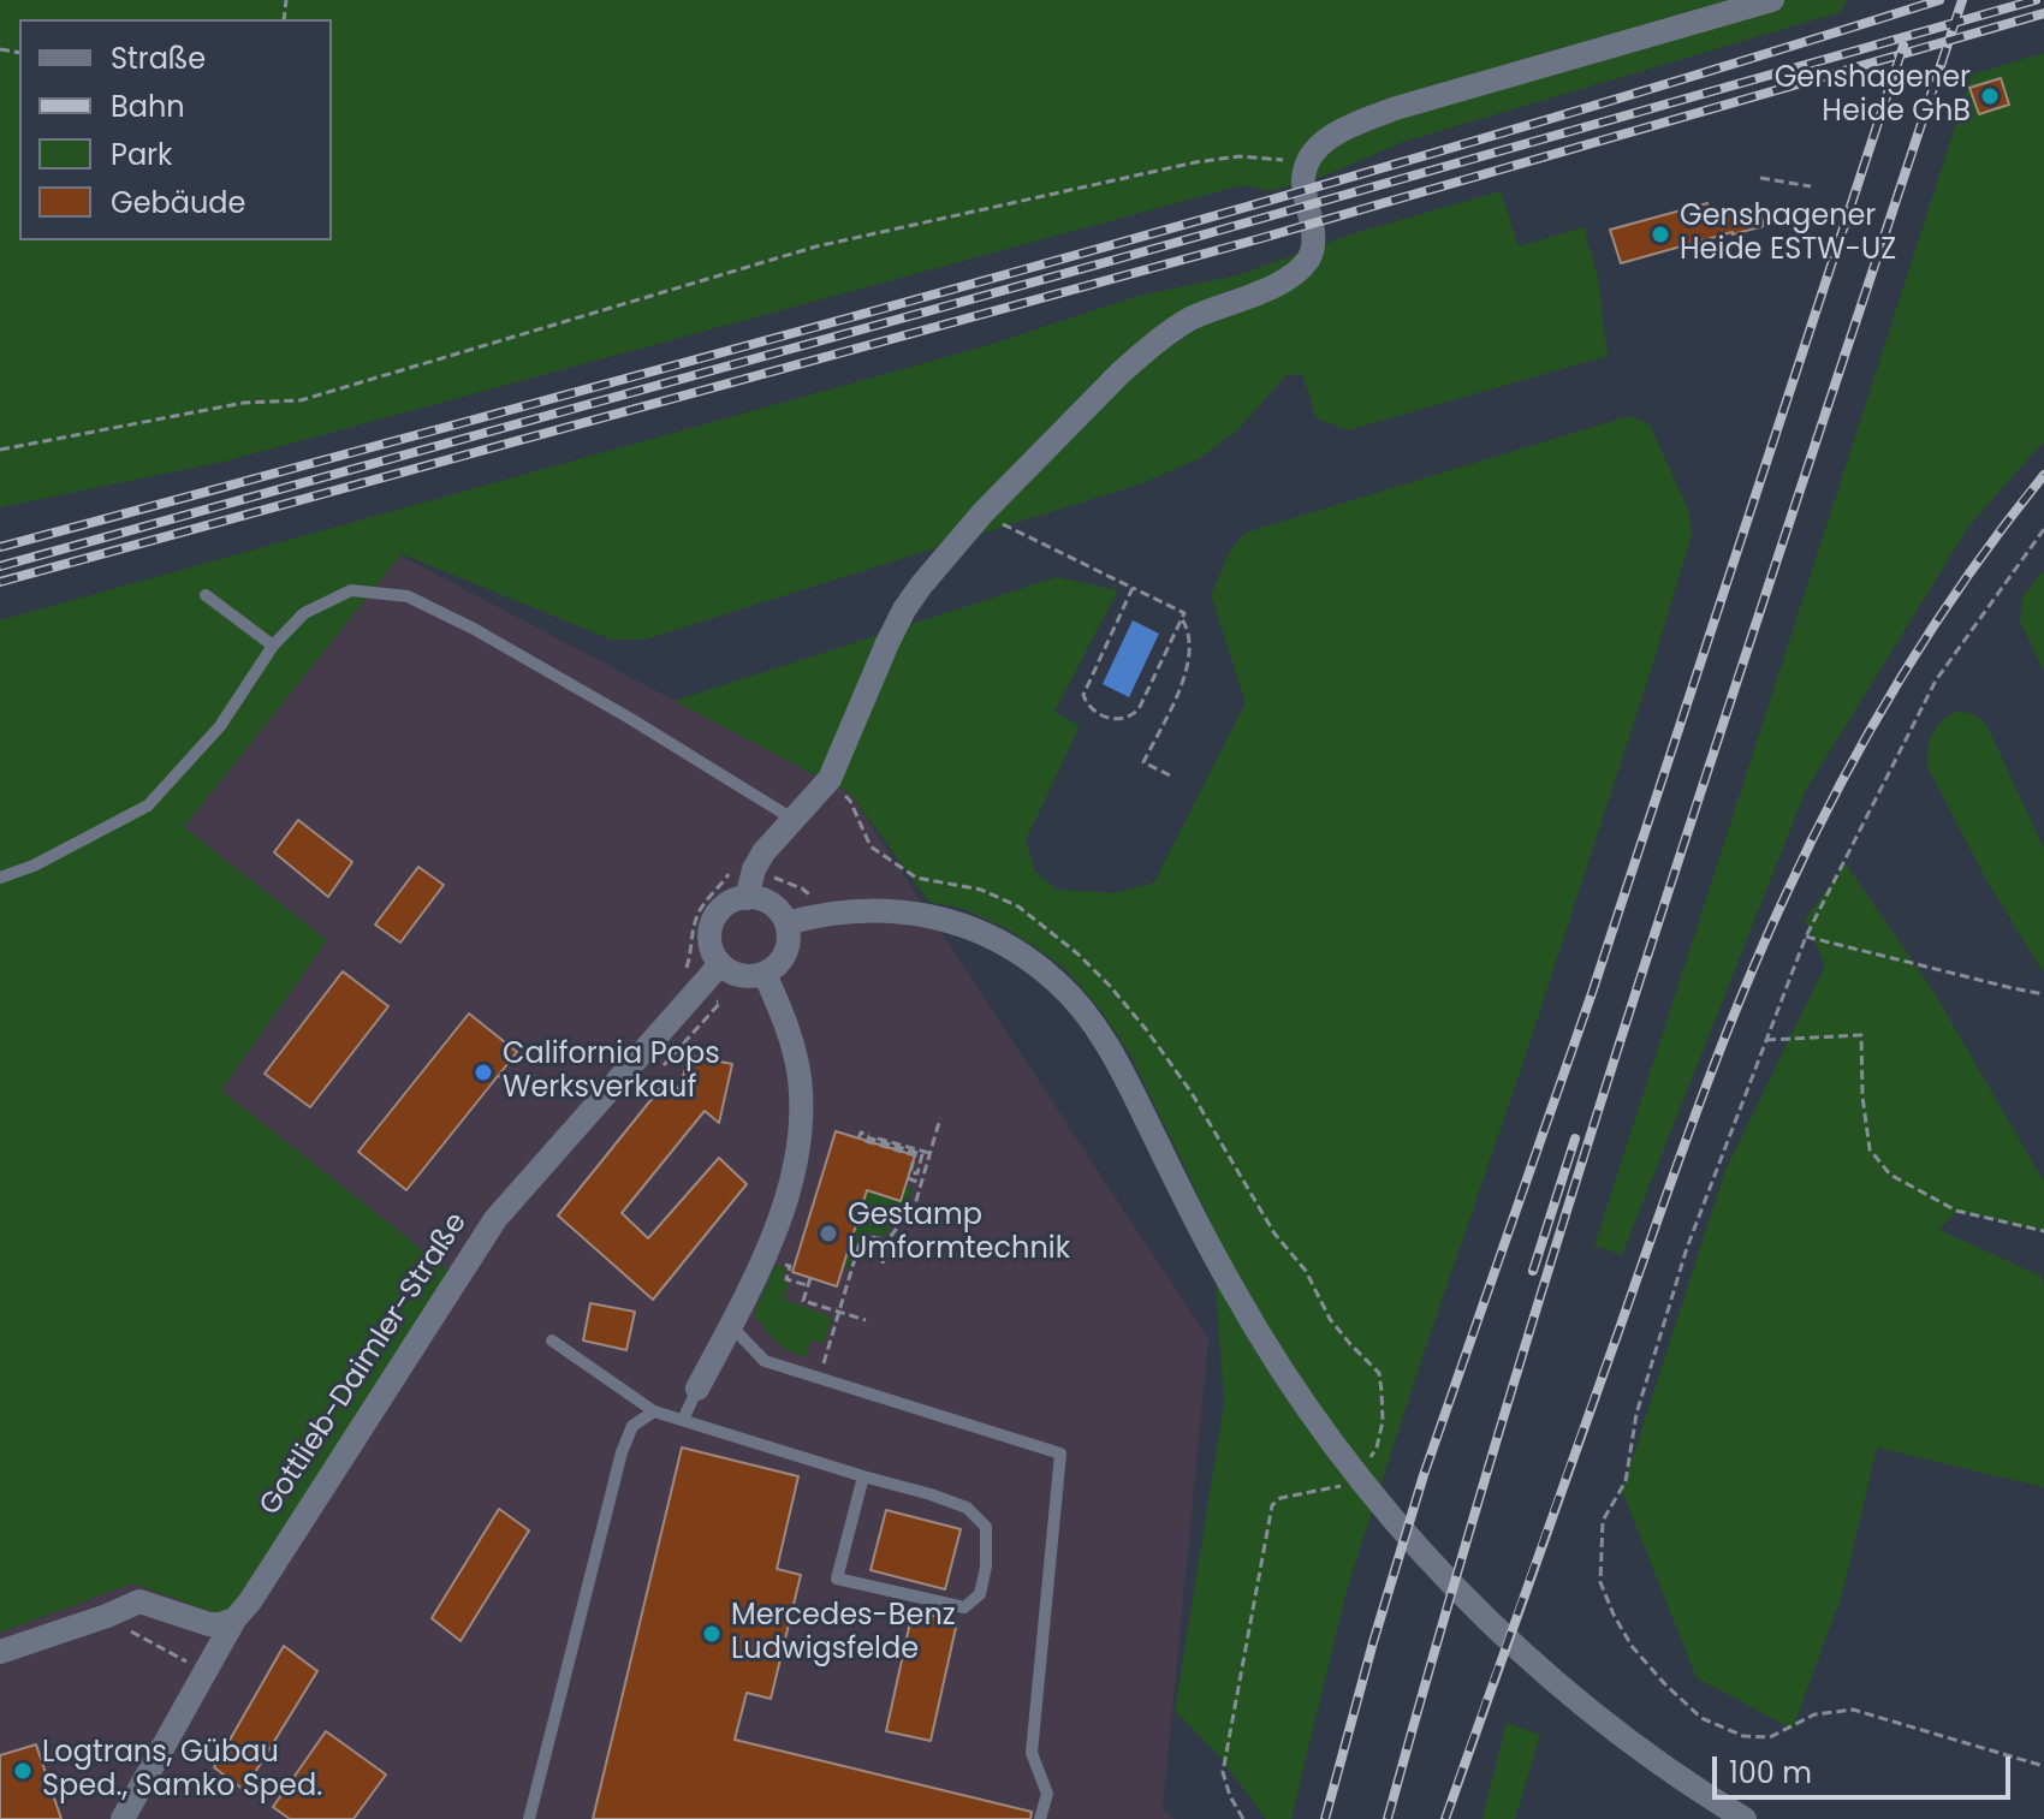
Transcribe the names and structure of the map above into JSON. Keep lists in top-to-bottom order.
{
  "streets": {
    "street": ["Gottlieb-Daimler-Straße"]
  },
  "places": [
    "Genshagener Heide GhB",
    "Genshagener Heide ESTW-UZ",
    "California Pops Werksverkauf",
    "Gestamp Umformtechnik",
    "Mercedes-Benz Ludwigsfelde",
    "Logtrans, Gübau Sped., Samko Sped."
  ],
  "legend": [
    "Straße",
    "Bahn",
    "Park",
    "Gebäude"
  ],
  "scale_bar": "100 m"
}
